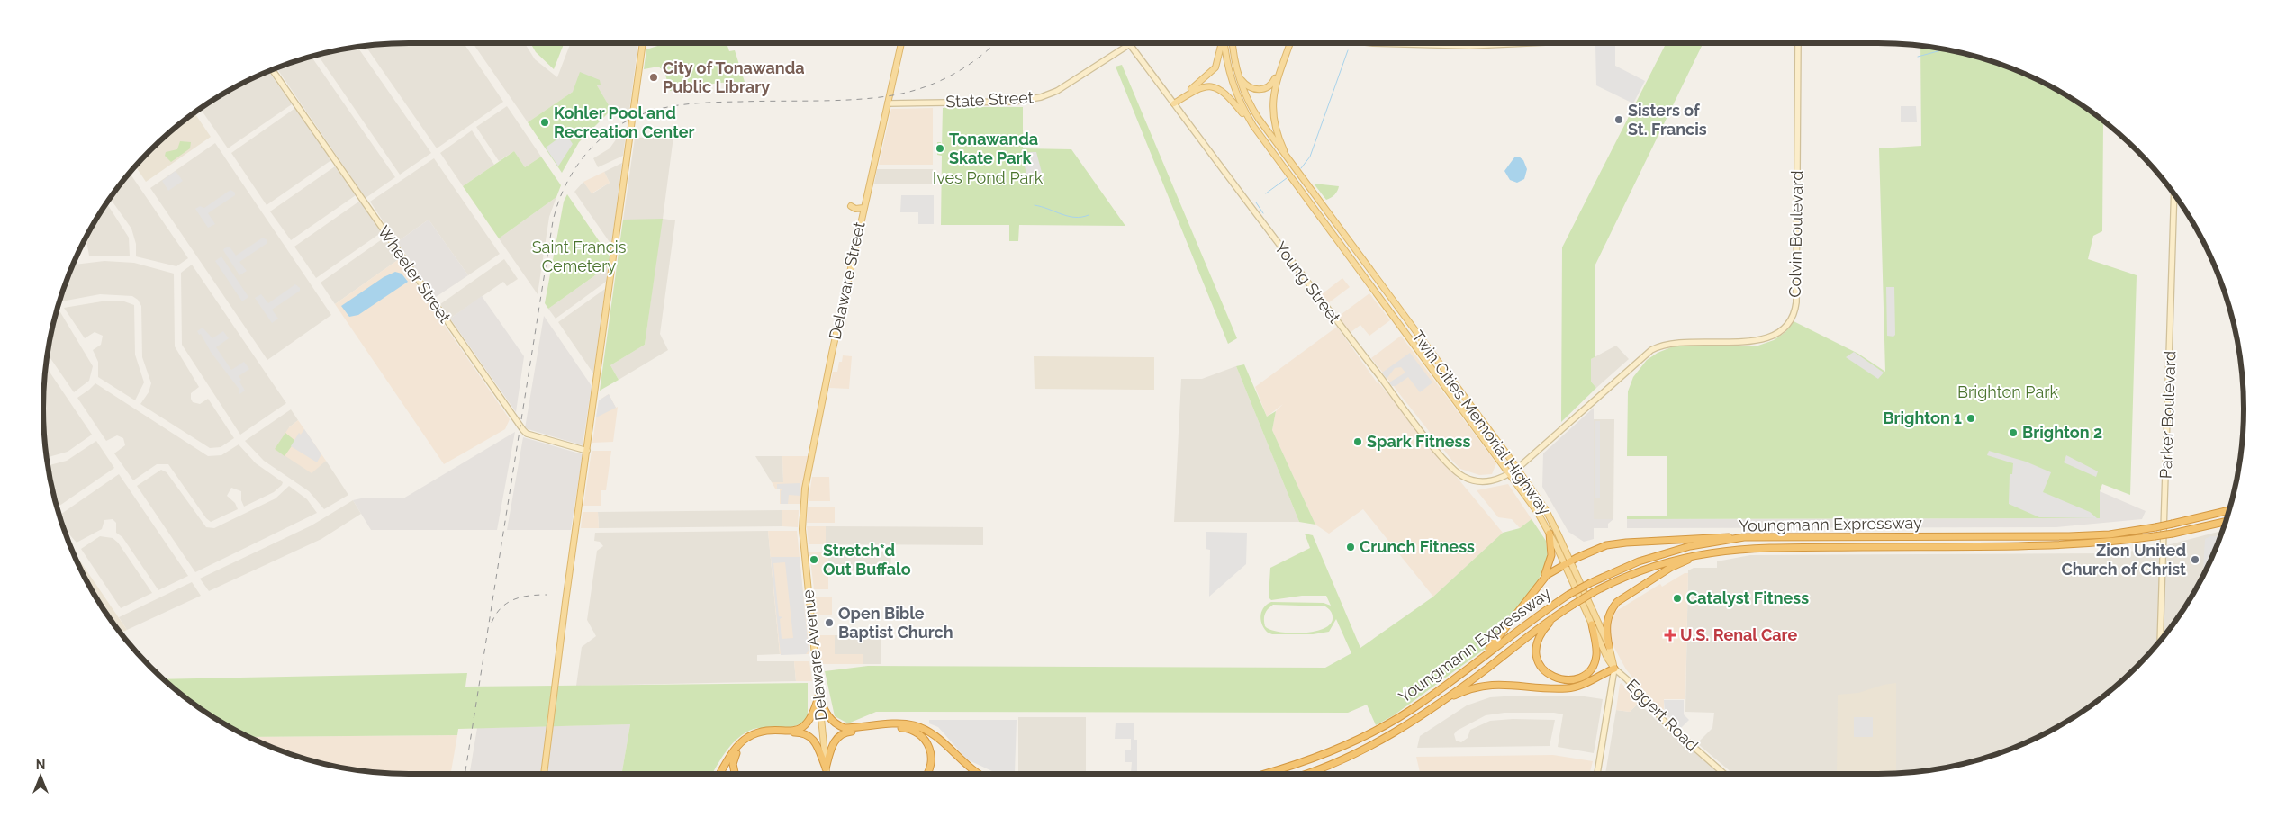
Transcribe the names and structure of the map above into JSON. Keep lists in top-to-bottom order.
{
  "streets": {
    "highway": ["Youngmann Expressway"],
    "main road": ["Delaware Street", "Twin Cities Memorial Highway", "Delaware Avenue"],
    "street": [
      "State Street",
      "Colvin Boulevard",
      "Wheeler Street",
      "Young Street",
      "Parker Boulevard",
      "Eggert Road"
    ]
  },
  "crossings": [
    ["State Street", "Delaware Street"],
    ["State Street", "Young Street"],
    ["Colvin Boulevard", "Young Street"],
    ["Colvin Boulevard", "Twin Cities Memorial Highway"],
    ["Delaware Street", "Delaware Avenue"],
    ["Young Street", "Twin Cities Memorial Highway"],
    ["Twin Cities Memorial Highway", "Eggert Road"]
  ],
  "parks": ["Ives Pond Park", "Saint Francis Cemetery", "Brighton Park"],
  "places": {
    "other": [
      "City of Tonawanda Public Library",
      "Sisters of St. Francis",
      "Kohler Pool and Recreation Center",
      "Tonawanda Skate Park",
      "Brighton 1",
      "Brighton 2",
      "Spark Fitness",
      "Crunch Fitness",
      "Stretch*d Out Buffalo",
      "Zion United Church of Christ",
      "Catalyst Fitness",
      "Open Bible Baptist Church"
    ],
    "health": ["U.S. Renal Care"]
  },
  "north": "top"
}
